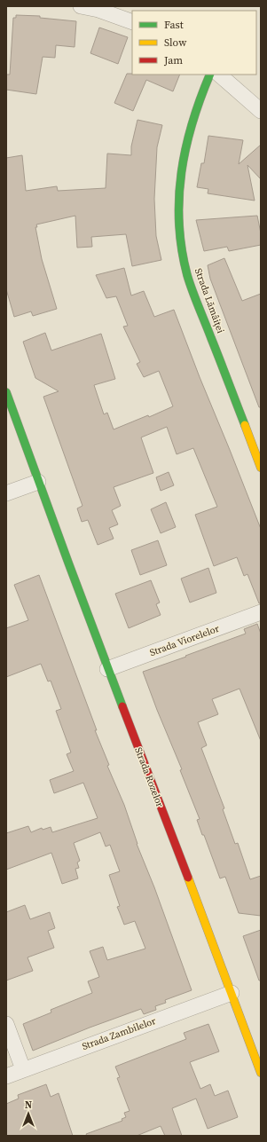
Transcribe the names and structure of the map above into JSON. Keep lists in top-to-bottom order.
{
  "streets": {
    "street": [
      "Strada Lămâiței",
      "Strada Viorelelor",
      "Strada Rozelor",
      "Strada Zambilelor"
    ]
  },
  "crossings": [
    ["Strada Viorelelor", "Strada Rozelor"],
    ["Strada Rozelor", "Strada Zambilelor"]
  ],
  "legend": ["Fast", "Slow", "Jam"],
  "north": "top"
}
